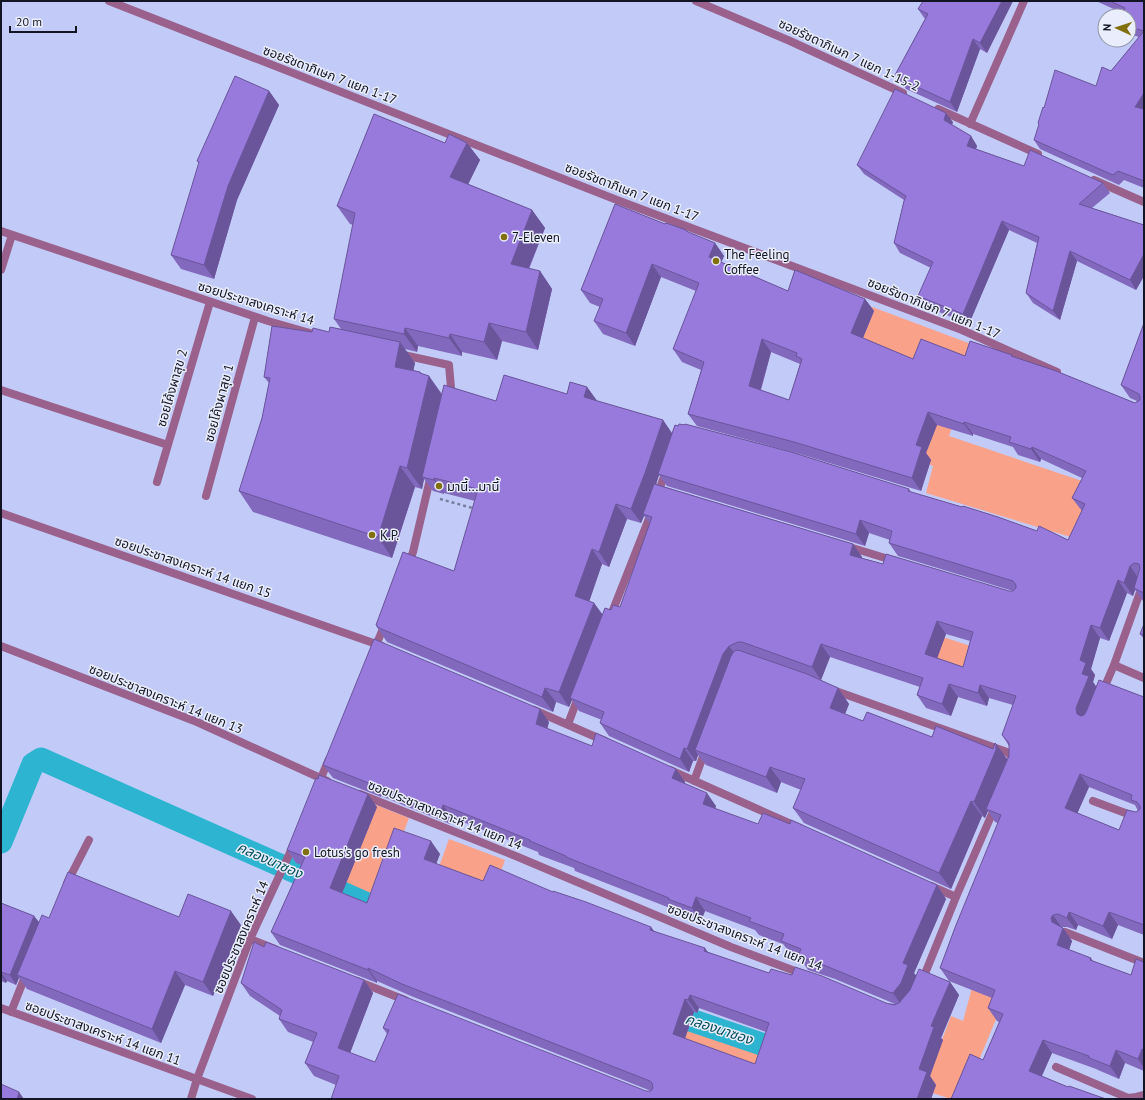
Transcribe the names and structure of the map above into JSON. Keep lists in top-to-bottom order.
{
  "streets": {
    "street": [
      "ซอยรัชดาภิเษก 7 แยก 1-15-2",
      "ซอยรัชดาภิเษก 7 แยก 1-17",
      "ซอยประชาสงเคราะห์ 14",
      "ซอยโค้งผาสุข 2",
      "ซอยโค้งผาสุข 1",
      "ซอยประชาสงเคราะห์ 14 แยก 15",
      "ซอยประชาสงเคราะห์ 14 แยก 13",
      "ซอยประชาสงเคราะห์ 14 แยก 14",
      "ซอยประชาสงเคราะห์ 14 แยก 11"
    ]
  },
  "crossings": [
    ["ซอยประชาสงเคราะห์ 14", "ซอยโค้งผาสุข 2"],
    ["ซอยประชาสงเคราะห์ 14", "ซอยโค้งผาสุข 1"],
    ["ซอยประชาสงเคราะห์ 14", "ซอยประชาสงเคราะห์ 14 แยก 11"]
  ],
  "water": ["คลองนาซอง"],
  "places": [
    "7-Eleven",
    "The Feeling Coffee",
    "มานี้...มานี้",
    "K.P.",
    "Lotus's go fresh"
  ],
  "scale_bar": "20 m",
  "north": "left"
}
